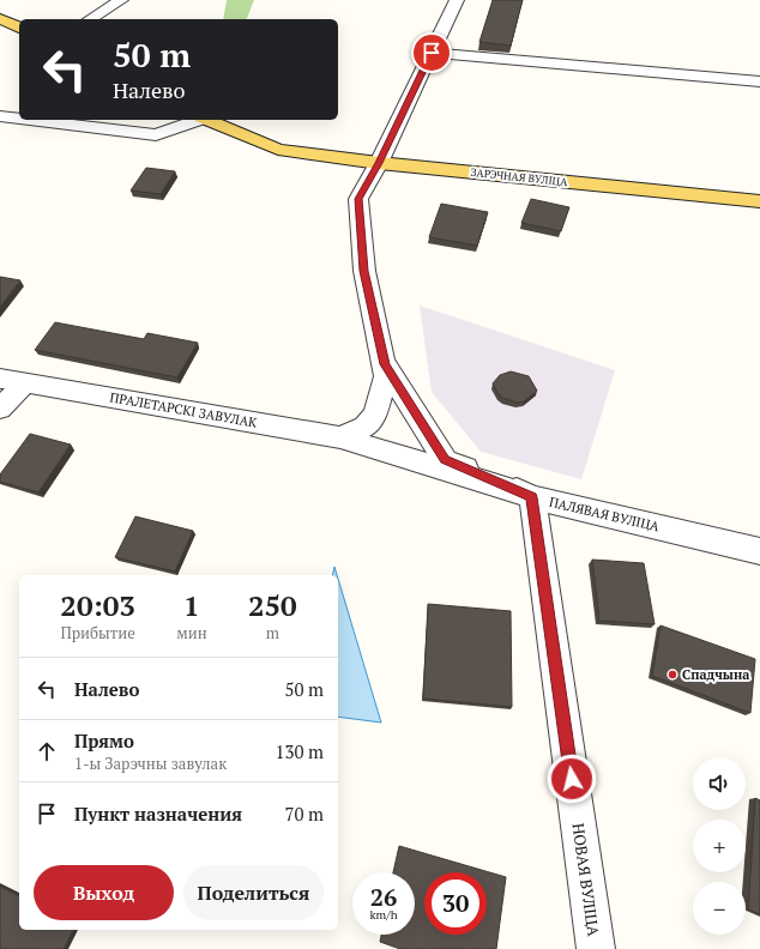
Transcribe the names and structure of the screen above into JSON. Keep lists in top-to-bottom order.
{
  "streets": {
    "main road": ["ЗАРЭЧНАЯ ВУЛІЦА"],
    "street": ["ПРАЛЕТАРСКІ ЗАВУЛАК", "ПАЛЯВАЯ ВУЛІЦА", "НОВАЯ ВУЛІЦА"]
  },
  "crossings": [
    ["ПРАЛЕТАРСКІ ЗАВУЛАК", "ПАЛЯВАЯ ВУЛІЦА"],
    ["ПАЛЯВАЯ ВУЛІЦА", "НОВАЯ ВУЛІЦА"]
  ],
  "places": ["Спадчына"],
  "page": {
    "turn": ["50 m", "Налево"],
    "eta": [
      "20:03",
      "Прибытие",
      "1",
      "мин",
      "250",
      "m"
    ],
    "list": [
      {
        "name": "Налево",
        "value": "50 m"
      },
      {
        "name": "Прямо",
        "note": "1-ы Зарэчны завулак",
        "value": "130 m"
      },
      {
        "name": "Пункт назначения",
        "value": "70 m"
      }
    ],
    "map_buttons": ["+", "−"],
    "buttons": ["Выход", "Поделиться"],
    "speed": "26 km/h",
    "limit": "30"
  }
}
